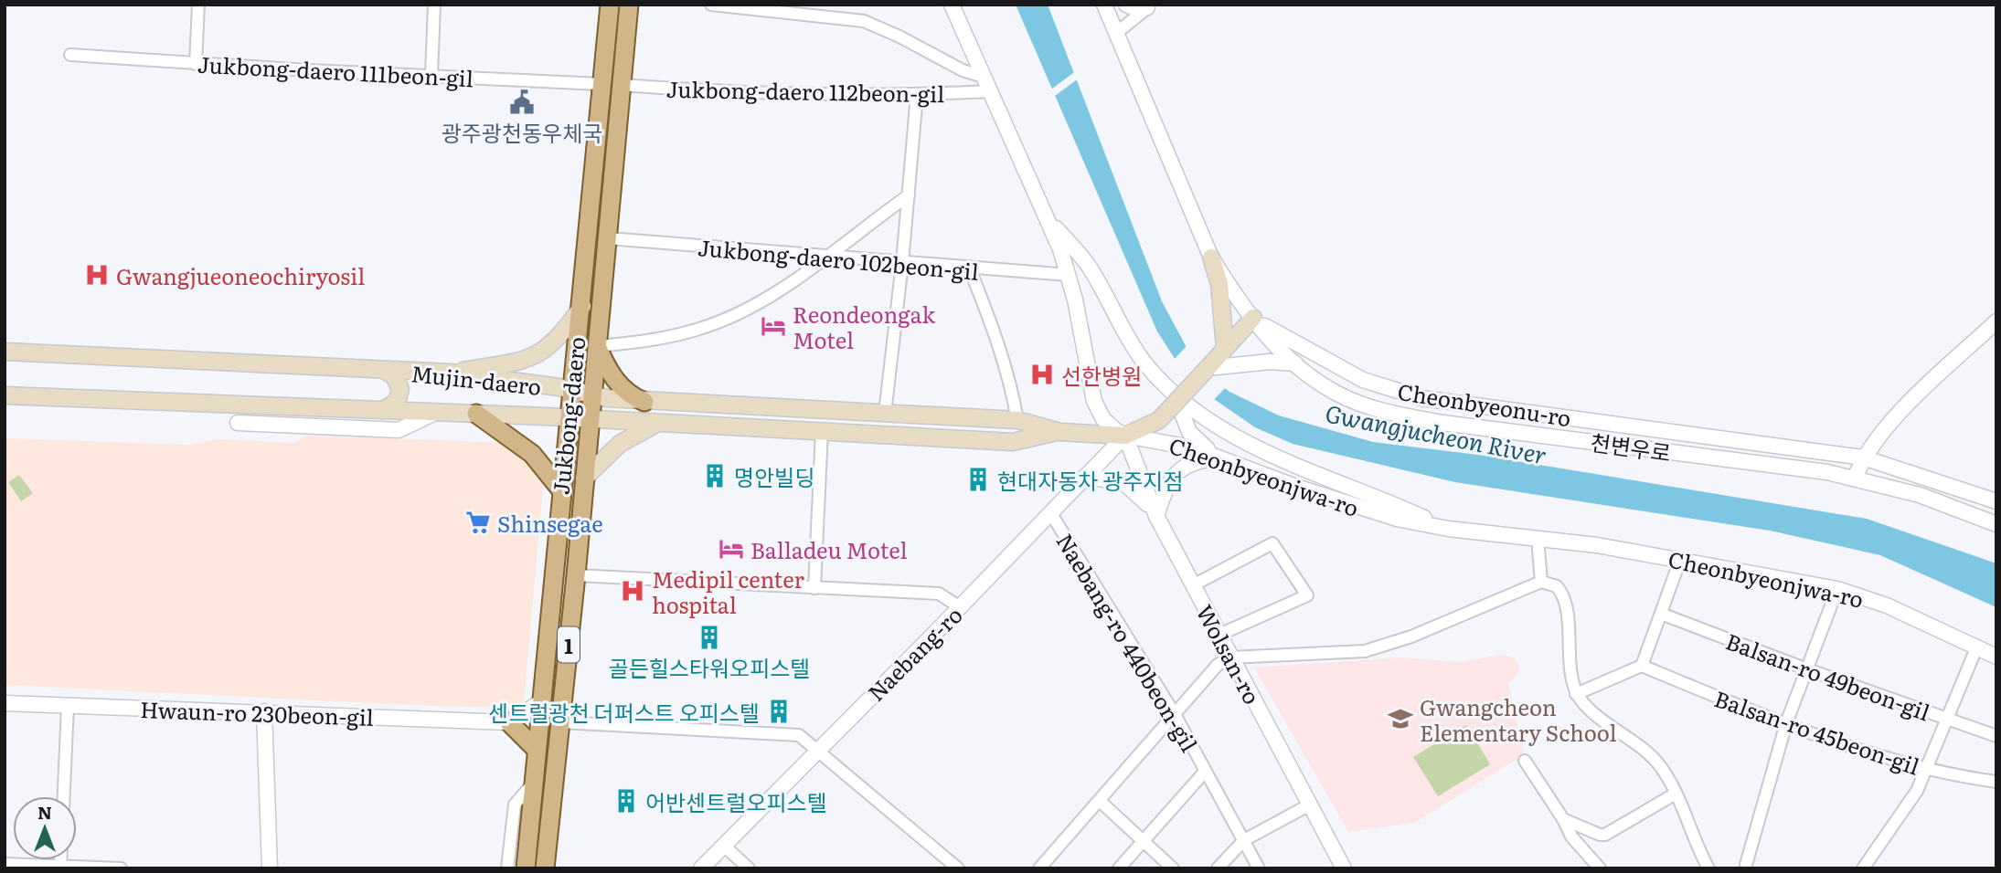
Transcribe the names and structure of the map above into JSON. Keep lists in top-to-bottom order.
{
  "streets": {
    "main road": ["Mujin-daero", "Jukbong-daero", "1"],
    "street": [
      "Jukbong-daero 111beon-gil",
      "Jukbong-daero 112beon-gil",
      "Jukbong-daero 102beon-gil",
      "Cheonbyeonu-ro",
      "천변우로",
      "Cheonbyeonjwa-ro",
      "Naebang-ro 440beon-gil",
      "Naebang-ro",
      "Wolsan-ro",
      "Balsan-ro 49beon-gil",
      "Hwaun-ro 230beon-gil",
      "Balsan-ro 45beon-gil"
    ]
  },
  "crossings": [
    ["Jukbong-daero 111beon-gil", "Jukbong-daero"],
    ["Jukbong-daero 112beon-gil", "Jukbong-daero"],
    ["Jukbong-daero 112beon-gil", "Cheonbyeonjwa-ro"],
    ["Jukbong-daero 102beon-gil", "Jukbong-daero"],
    ["Jukbong-daero 102beon-gil", "Cheonbyeonjwa-ro"],
    ["Mujin-daero", "Jukbong-daero"],
    ["Mujin-daero", "Cheonbyeonjwa-ro"],
    ["Mujin-daero", "Naebang-ro"],
    ["Mujin-daero", "Wolsan-ro"],
    ["Cheonbyeonu-ro", "천변우로"],
    ["Cheonbyeonjwa-ro", "Naebang-ro"],
    ["Cheonbyeonjwa-ro", "Wolsan-ro"],
    ["Naebang-ro 440beon-gil", "Naebang-ro"],
    ["Naebang-ro", "Wolsan-ro"]
  ],
  "water": ["Gwangjucheon River"],
  "places": {
    "public building": ["광주광천동우체국"],
    "hospital": ["Gwangjueoneochiryosil", "선한병원", "Medipil center hospital"],
    "hotel": ["Reondeongak Motel", "Balladeu Motel"],
    "building": [
      "명안빌딩",
      "현대자동차 광주지점",
      "골든힐스타워오피스텔",
      "센트럴광천 더퍼스트 오피스텔",
      "어반센트럴오피스텔"
    ],
    "supermarket": ["Shinsegae"],
    "school or university": ["Gwangcheon Elementary School"]
  },
  "north": "top"
}
